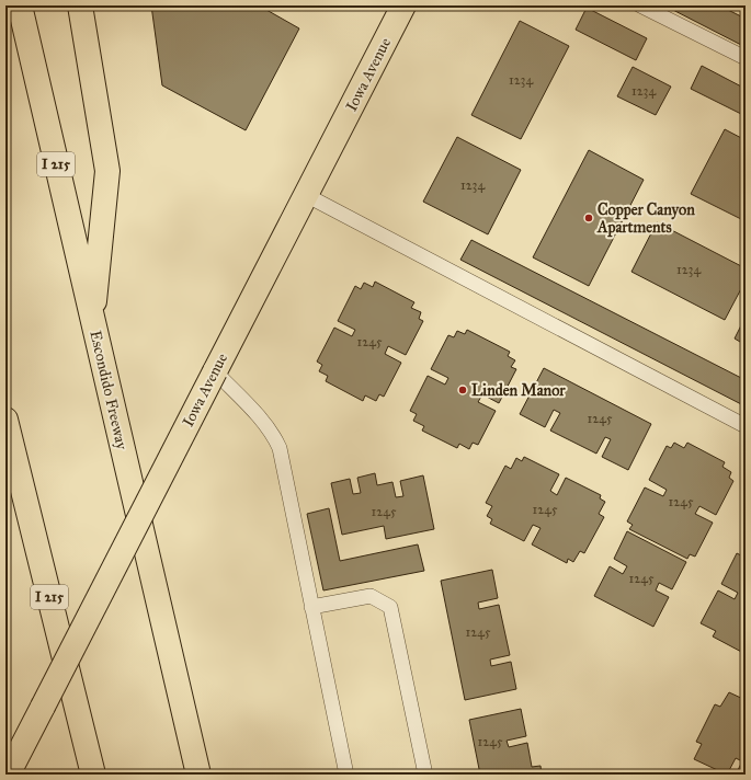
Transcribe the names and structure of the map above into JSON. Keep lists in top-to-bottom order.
{
  "streets": {
    "main road": ["Iowa Avenue", "I 215", "Escondido Freeway"]
  },
  "places": ["Copper Canyon Apartments", "Linden Manor"],
  "house_numbers": [
    "1234",
    "1234",
    "1234",
    "1234",
    "1245",
    "1245",
    "1245",
    "1245",
    "1245",
    "1245",
    "1245",
    "1245"
  ]
}
